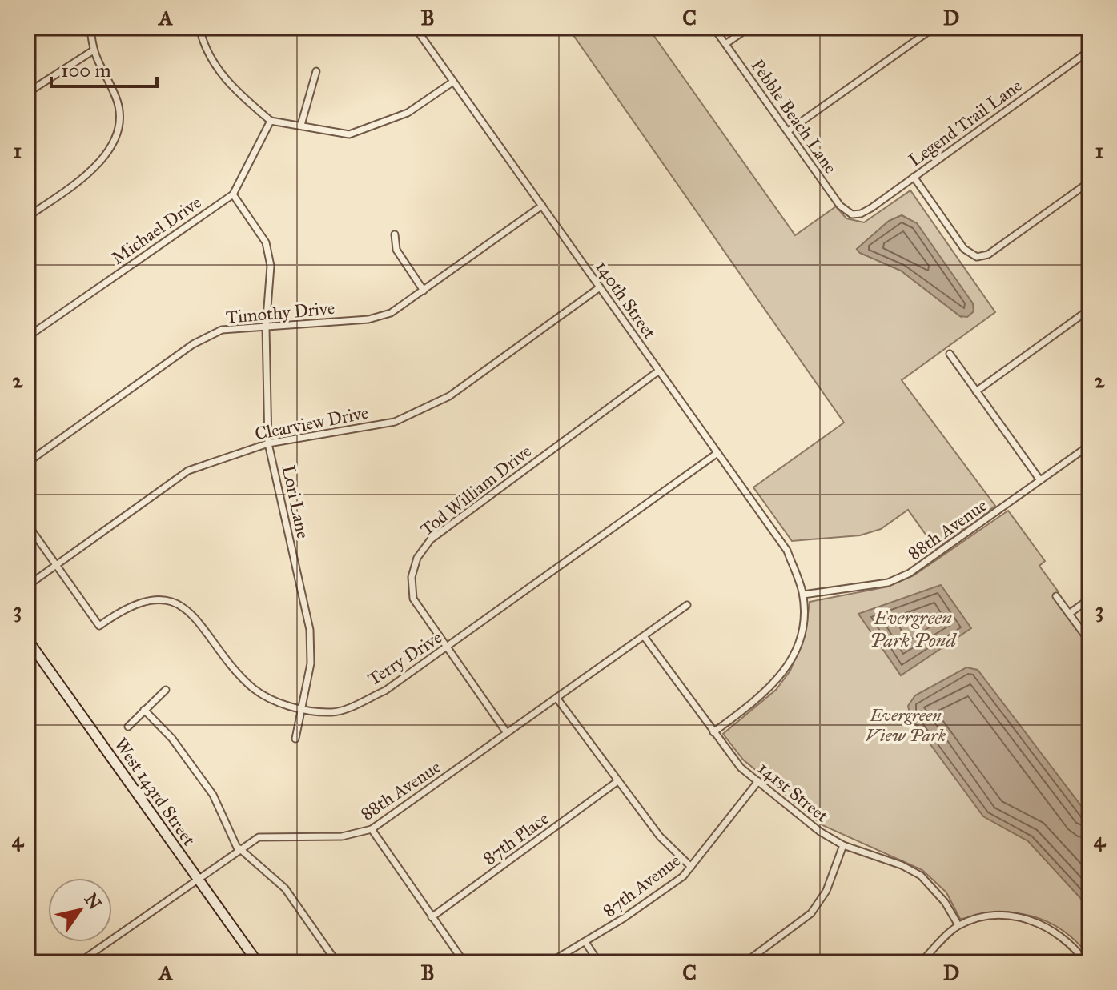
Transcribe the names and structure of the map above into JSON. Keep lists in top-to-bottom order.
{
  "streets": {
    "main road": ["West 143rd Street"],
    "street": [
      "Pebble Beach Lane",
      "Legend Trail Lane",
      "Michael Drive",
      "140th Street",
      "Timothy Drive",
      "Clearview Drive",
      "Tod William Drive",
      "Lori Lane",
      "88th Avenue",
      "Terry Drive",
      "141st Street",
      "87th Place",
      "87th Avenue"
    ]
  },
  "crossings": [
    ["Pebble Beach Lane", "Legend Trail Lane"],
    ["Michael Drive", "Lori Lane"],
    ["140th Street", "Timothy Drive"],
    ["140th Street", "Clearview Drive"],
    ["140th Street", "Tod William Drive"],
    ["140th Street", "88th Avenue"],
    ["140th Street", "Terry Drive"],
    ["Timothy Drive", "Lori Lane"],
    ["Clearview Drive", "Lori Lane"],
    ["Clearview Drive", "Terry Drive"],
    ["Tod William Drive", "88th Avenue"],
    ["Tod William Drive", "Terry Drive"],
    ["Lori Lane", "Terry Drive"],
    ["88th Avenue", "West 143rd Street"],
    ["88th Avenue", "141st Street"],
    ["141st Street", "87th Avenue"]
  ],
  "water": ["Evergreen Park Pond"],
  "parks": ["Evergreen View Park"],
  "scale_bar": "100 m",
  "north": "top right",
  "grid": {
    "columns": [
      "A",
      "B",
      "C",
      "D"
    ],
    "rows": [
      "1",
      "2",
      "3",
      "4"
    ]
  }
}
